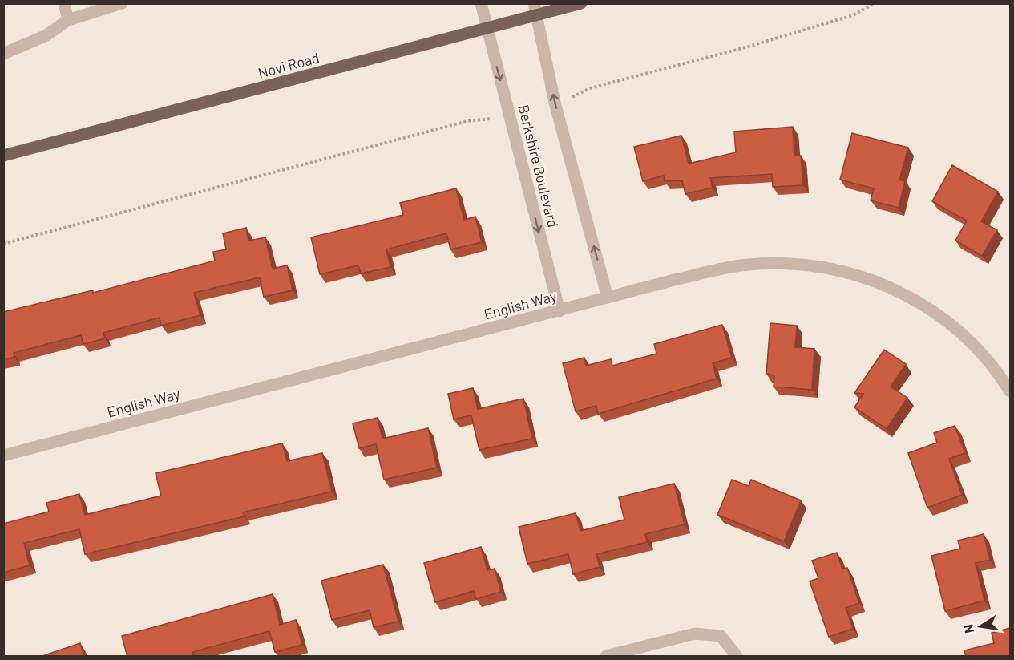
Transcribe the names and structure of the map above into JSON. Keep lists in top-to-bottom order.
{
  "streets": {
    "main road": ["Novi Road"],
    "street": ["Berkshire Boulevard", "English Way"]
  },
  "crossings": [
    ["Novi Road", "Berkshire Boulevard"],
    ["Berkshire Boulevard", "English Way"]
  ],
  "north": "left"
}
